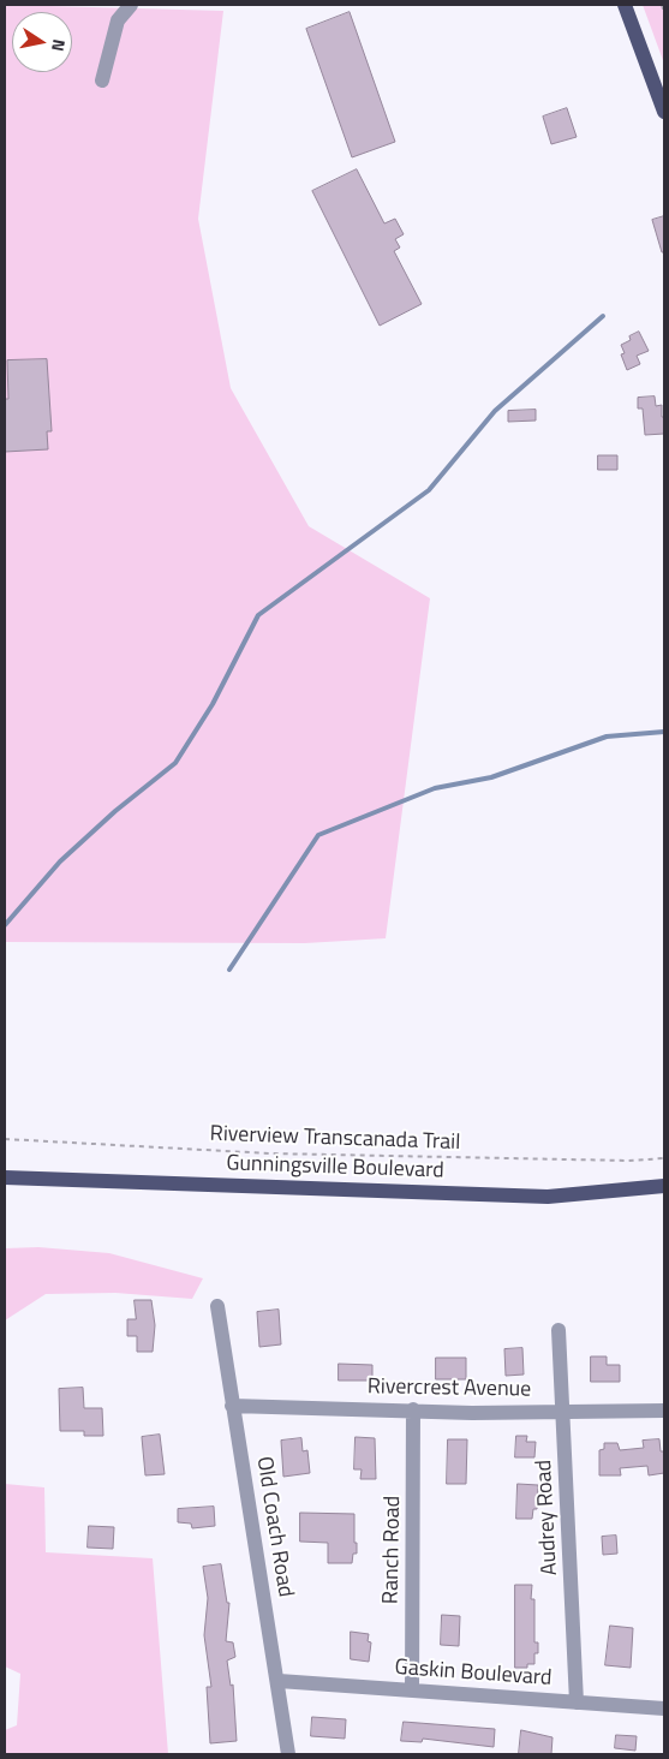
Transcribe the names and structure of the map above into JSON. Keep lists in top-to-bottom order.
{
  "streets": {
    "main road": ["Gunningsville Boulevard"],
    "street": [
      "Rivercrest Avenue",
      "Audrey Road",
      "Old Coach Road",
      "Ranch Road",
      "Gaskin Boulevard"
    ],
    "path": ["Riverview Transcanada Trail"]
  },
  "crossings": [
    ["Rivercrest Avenue", "Audrey Road"],
    ["Rivercrest Avenue", "Old Coach Road"],
    ["Rivercrest Avenue", "Ranch Road"],
    ["Audrey Road", "Gaskin Boulevard"],
    ["Old Coach Road", "Gaskin Boulevard"],
    ["Ranch Road", "Gaskin Boulevard"]
  ],
  "north": "right"
}
